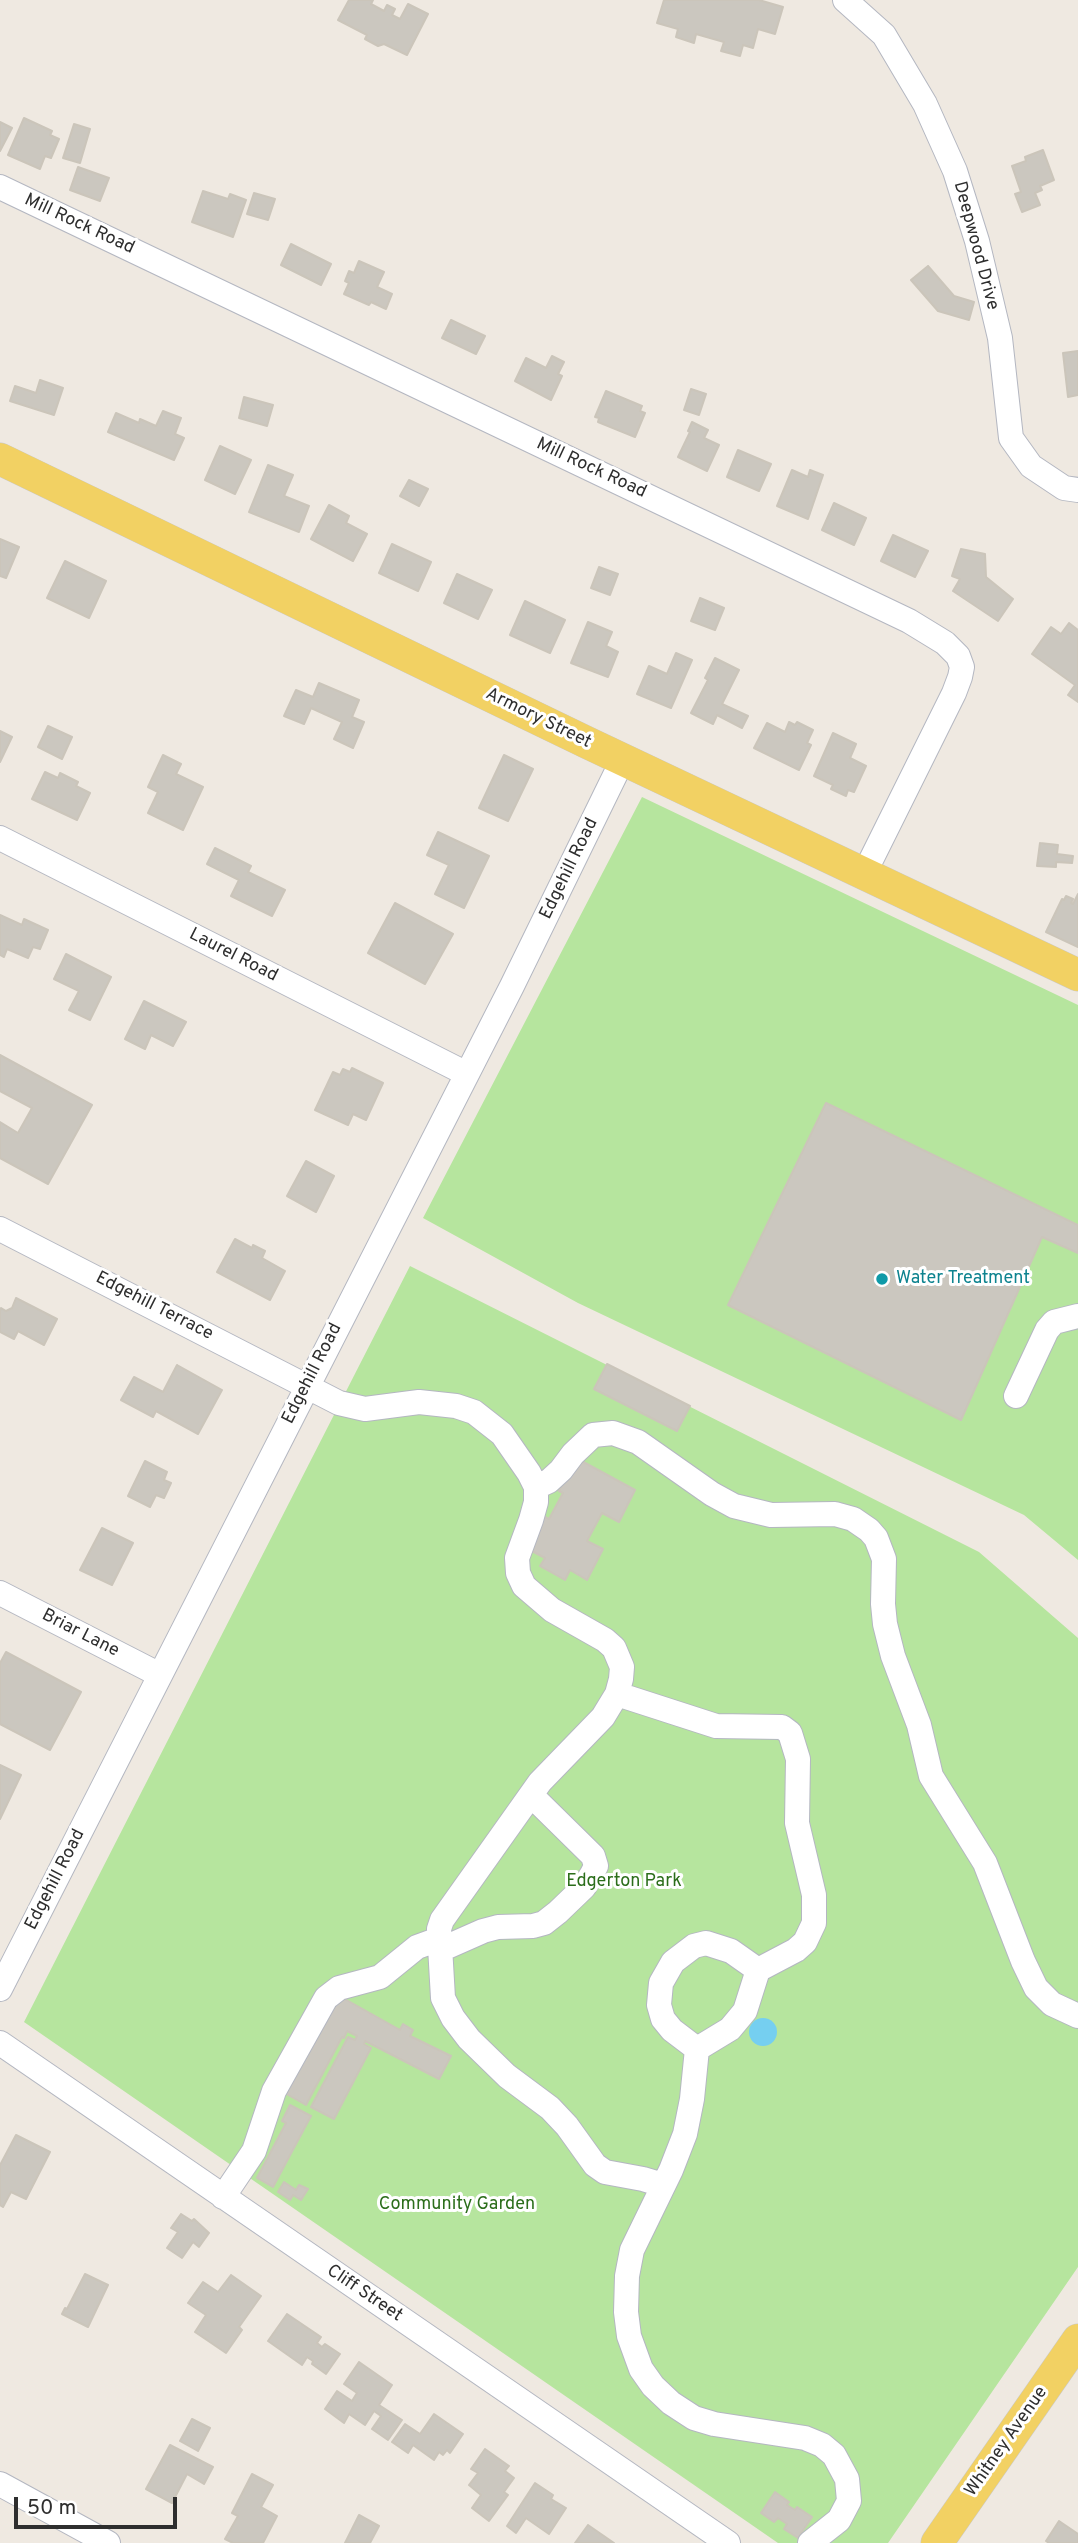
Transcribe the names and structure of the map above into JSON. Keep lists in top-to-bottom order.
{
  "streets": {
    "main road": ["Armory Street", "Whitney Avenue"],
    "street": [
      "Mill Rock Road",
      "Deepwood Drive",
      "Edgehill Road",
      "Laurel Road",
      "Edgehill Terrace",
      "Briar Lane",
      "Cliff Street"
    ]
  },
  "crossings": [
    ["Mill Rock Road", "Armory Street"],
    ["Armory Street", "Edgehill Road"],
    ["Edgehill Road", "Laurel Road"],
    ["Edgehill Road", "Edgehill Terrace"],
    ["Edgehill Road", "Briar Lane"]
  ],
  "parks": ["Edgerton Park", "Community Garden"],
  "places": ["Water Treatment"],
  "scale_bar": "50 m"
}
